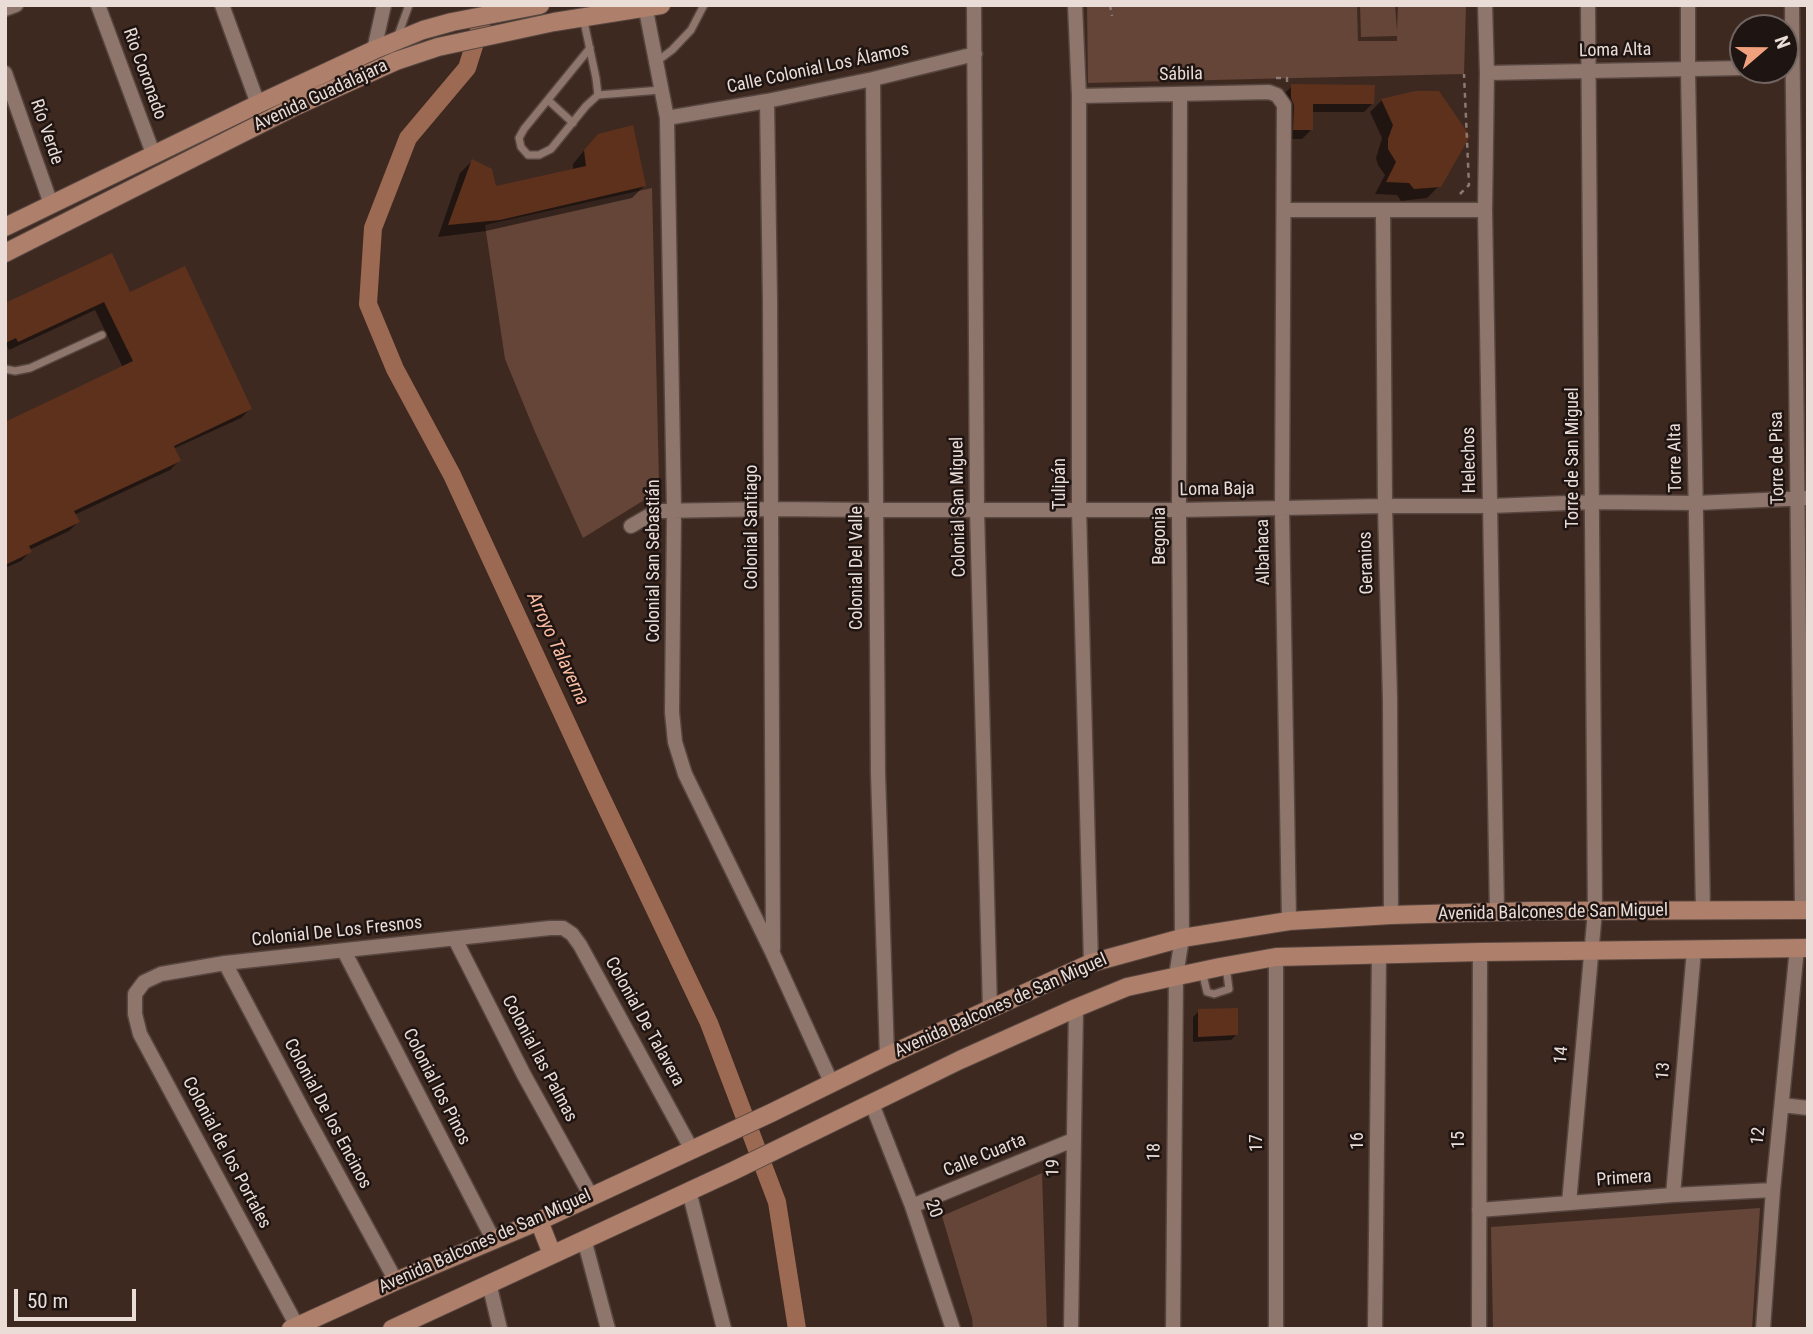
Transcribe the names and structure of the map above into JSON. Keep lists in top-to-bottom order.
{
  "streets": {
    "street": [
      "Loma Alta",
      "Calle Colonial Los Álamos",
      "Rio Coronado",
      "Sábila",
      "Avenida Guadalajara",
      "Río Verde",
      "Torre de San Miguel",
      "Torre Alta",
      "Torre de Pisa",
      "Helechos",
      "Tulipán",
      "Loma Baja",
      "Colonial San Miguel",
      "Colonial Santiago",
      "Begonia",
      "Albahaca",
      "Colonial San Sebastián",
      "Geranios",
      "Colonial Del Valle",
      "Avenida Balcones de San Miguel",
      "Colonial De Los Fresnos",
      "Colonial De Talavera",
      "14",
      "Colonial las Palmas",
      "13",
      "Colonial los Pinos",
      "Colonial De los Encinos",
      "12",
      "15",
      "16",
      "17",
      "18",
      "Colonial de los Portales",
      "Calle Cuarta",
      "19",
      "Primera",
      "20"
    ]
  },
  "crossings": [
    ["Loma Alta", "Torre de San Miguel"],
    ["Loma Alta", "Torre Alta"],
    ["Loma Alta", "Helechos"],
    ["Calle Colonial Los Álamos", "Colonial San Miguel"],
    ["Calle Colonial Los Álamos", "Colonial Santiago"],
    ["Calle Colonial Los Álamos", "Colonial San Sebastián"],
    ["Calle Colonial Los Álamos", "Colonial Del Valle"],
    ["Rio Coronado", "Avenida Guadalajara"],
    ["Sábila", "Tulipán"],
    ["Sábila", "Begonia"],
    ["Sábila", "Albahaca"],
    ["Avenida Guadalajara", "Río Verde"],
    ["Avenida Guadalajara", "Colonial San Sebastián"],
    ["Torre de San Miguel", "Loma Baja"],
    ["Torre de San Miguel", "Avenida Balcones de San Miguel"],
    ["Torre de San Miguel", "14"],
    ["Torre Alta", "Loma Baja"],
    ["Torre Alta", "Avenida Balcones de San Miguel"],
    ["Torre de Pisa", "Loma Baja"],
    ["Torre de Pisa", "Avenida Balcones de San Miguel"],
    ["Helechos", "Loma Baja"],
    ["Helechos", "Avenida Balcones de San Miguel"],
    ["Tulipán", "Loma Baja"],
    ["Tulipán", "Avenida Balcones de San Miguel"],
    ["Loma Baja", "Colonial San Miguel"],
    ["Loma Baja", "Colonial Santiago"],
    ["Loma Baja", "Begonia"],
    ["Loma Baja", "Albahaca"],
    ["Loma Baja", "Colonial San Sebastián"],
    ["Loma Baja", "Geranios"],
    ["Loma Baja", "Colonial Del Valle"],
    ["Colonial San Miguel", "Avenida Balcones de San Miguel"],
    ["Colonial Santiago", "Colonial San Sebastián"],
    ["Begonia", "Avenida Balcones de San Miguel"],
    ["Begonia", "18"],
    ["Albahaca", "Avenida Balcones de San Miguel"],
    ["Colonial San Sebastián", "Avenida Balcones de San Miguel"],
    ["Geranios", "Avenida Balcones de San Miguel"],
    ["Colonial Del Valle", "Avenida Balcones de San Miguel"],
    ["Avenida Balcones de San Miguel", "Colonial De Talavera"],
    ["Avenida Balcones de San Miguel", "14"],
    ["Avenida Balcones de San Miguel", "Colonial las Palmas"],
    ["Avenida Balcones de San Miguel", "13"],
    ["Avenida Balcones de San Miguel", "Colonial los Pinos"],
    ["Avenida Balcones de San Miguel", "Colonial De los Encinos"],
    ["Avenida Balcones de San Miguel", "12"],
    ["Avenida Balcones de San Miguel", "15"],
    ["Avenida Balcones de San Miguel", "16"],
    ["Avenida Balcones de San Miguel", "17"],
    ["Avenida Balcones de San Miguel", "18"],
    ["Avenida Balcones de San Miguel", "Colonial de los Portales"],
    ["Avenida Balcones de San Miguel", "19"],
    ["Avenida Balcones de San Miguel", "20"],
    ["Colonial De Los Fresnos", "Colonial De Talavera"],
    ["Colonial De Los Fresnos", "Colonial las Palmas"],
    ["Colonial De Los Fresnos", "Colonial los Pinos"],
    ["Colonial De Los Fresnos", "Colonial De los Encinos"],
    ["Colonial De Los Fresnos", "Colonial de los Portales"],
    ["14", "Primera"],
    ["13", "Primera"],
    ["12", "Primera"],
    ["15", "Primera"],
    ["Calle Cuarta", "19"],
    ["Calle Cuarta", "20"]
  ],
  "water": ["Arroyo Talaverna"],
  "scale_bar": "50 m",
  "north": "right"
}
